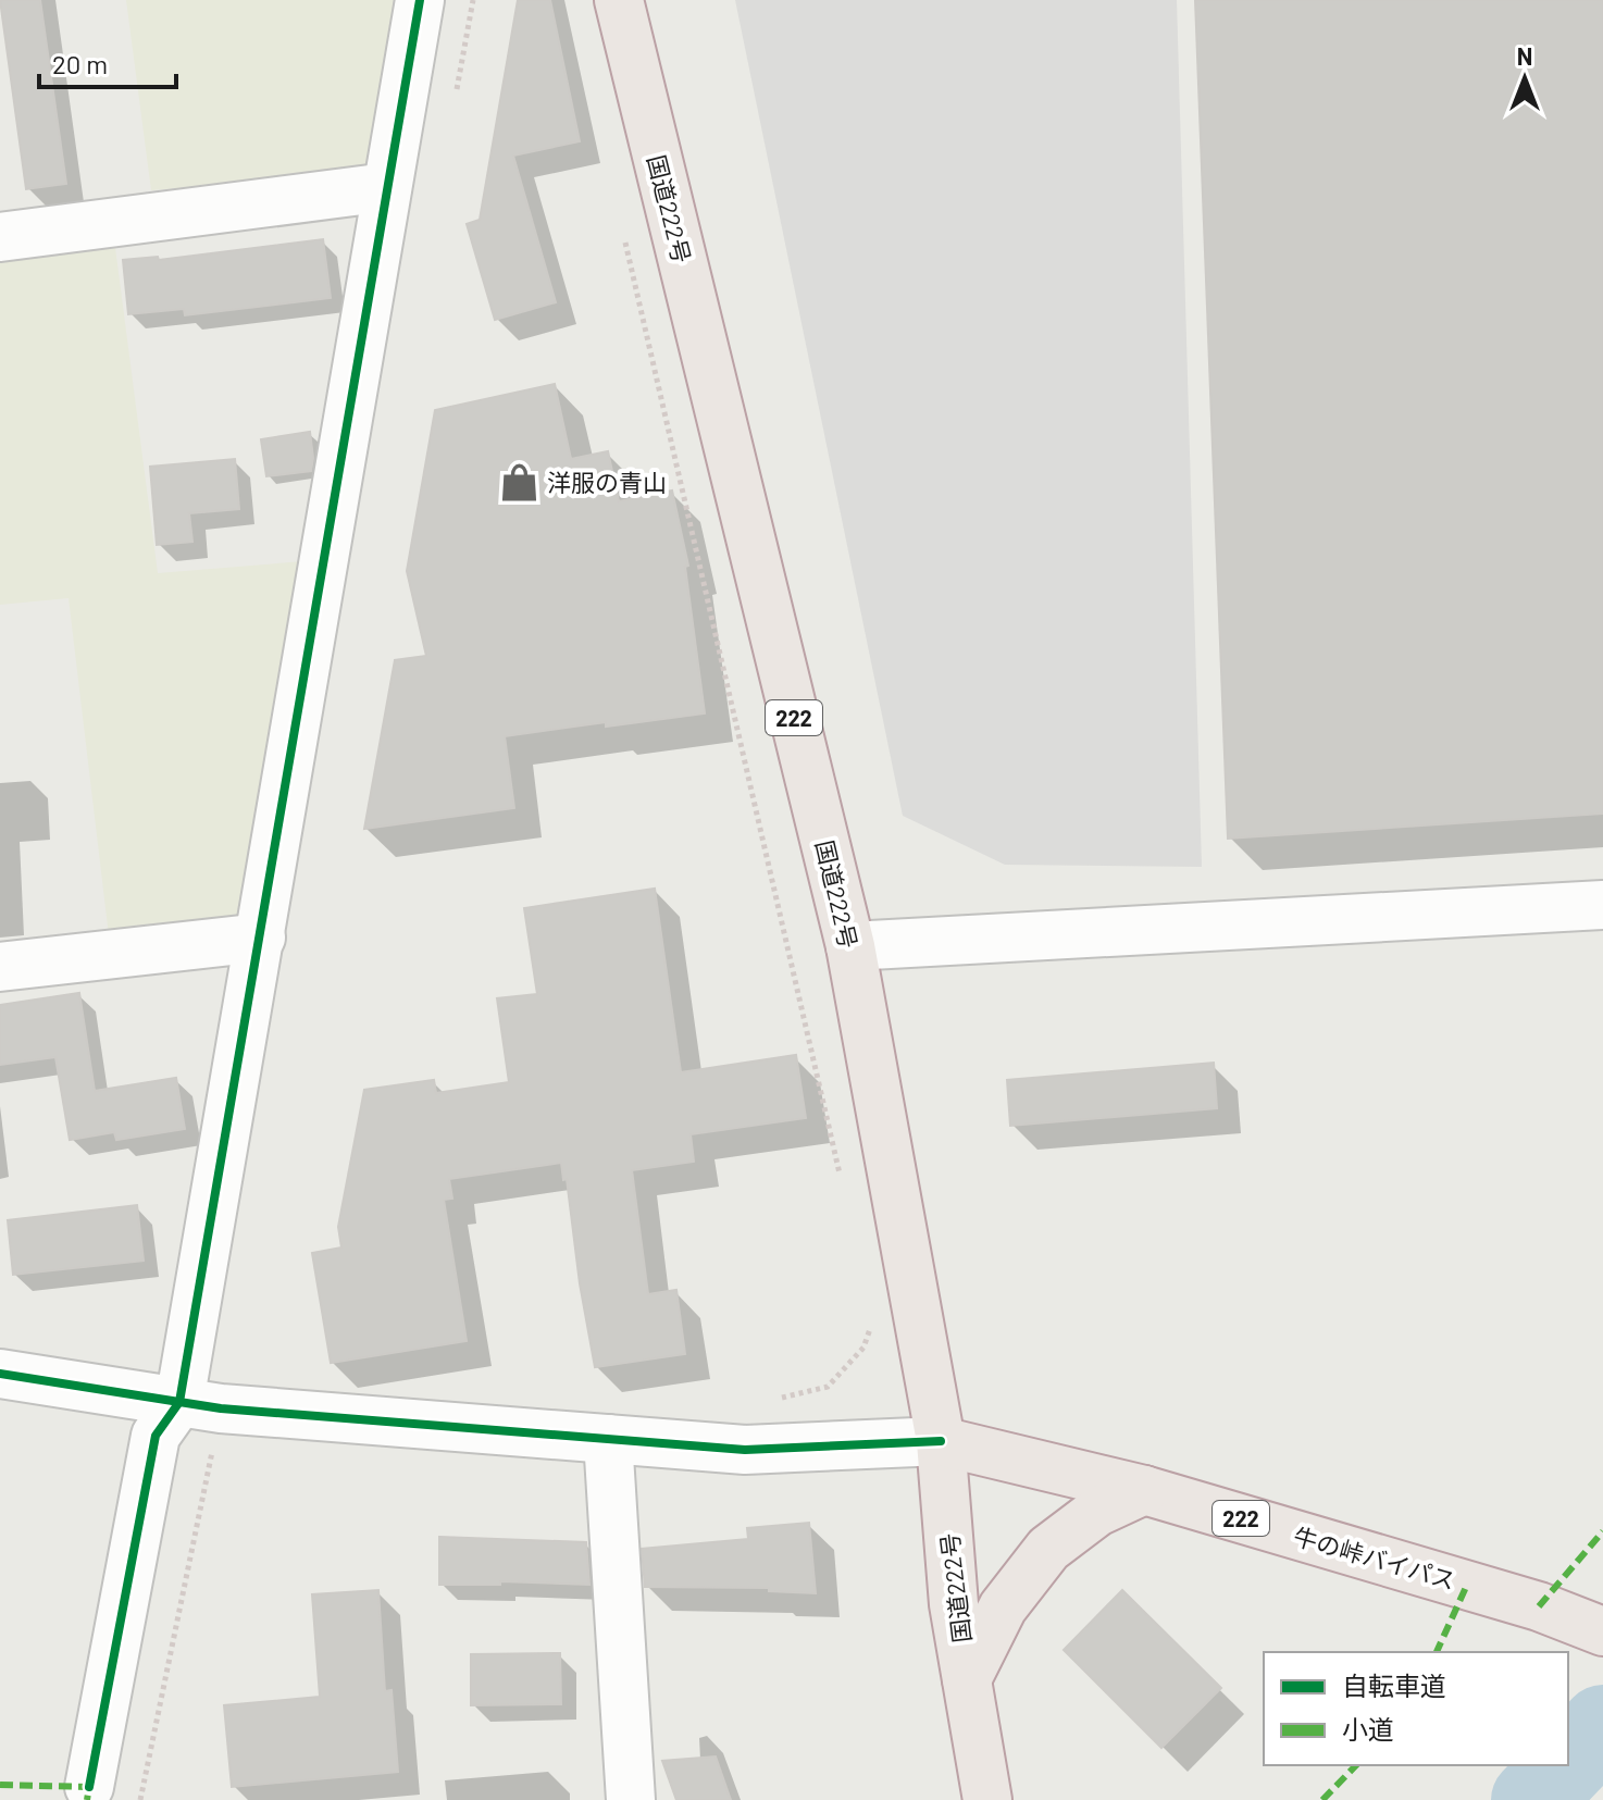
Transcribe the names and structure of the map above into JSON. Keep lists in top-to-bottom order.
{
  "streets": {
    "highway": ["国道222号", "222", "牛の峠バイパス"]
  },
  "crossings": [
    ["国道222号", "牛の峠バイパス"]
  ],
  "places": {
    "shop": ["洋服の青山"]
  },
  "legend": ["自転車道", "小道"],
  "scale_bar": "20 m",
  "north": "top"
}
